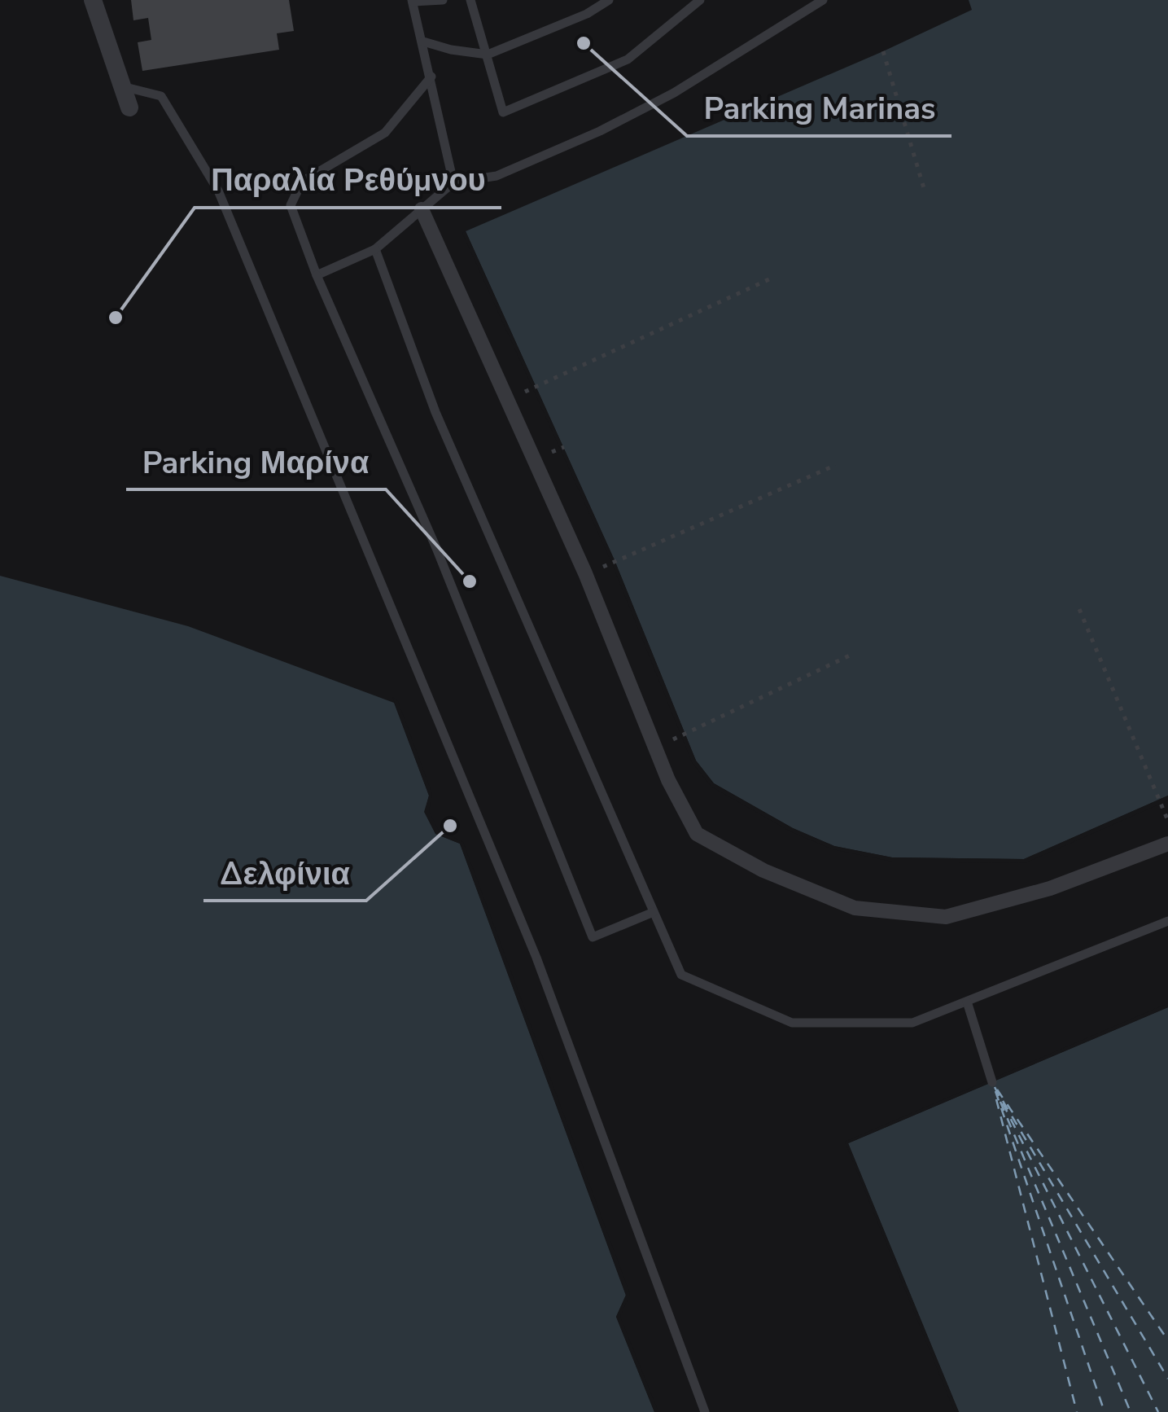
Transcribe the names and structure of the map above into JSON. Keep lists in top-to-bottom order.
{
  "places": [
    "Parking Marinas",
    "Παραλία Ρεθύμνου",
    "Parking Μαρίνα",
    "Δελφίνια"
  ]
}
